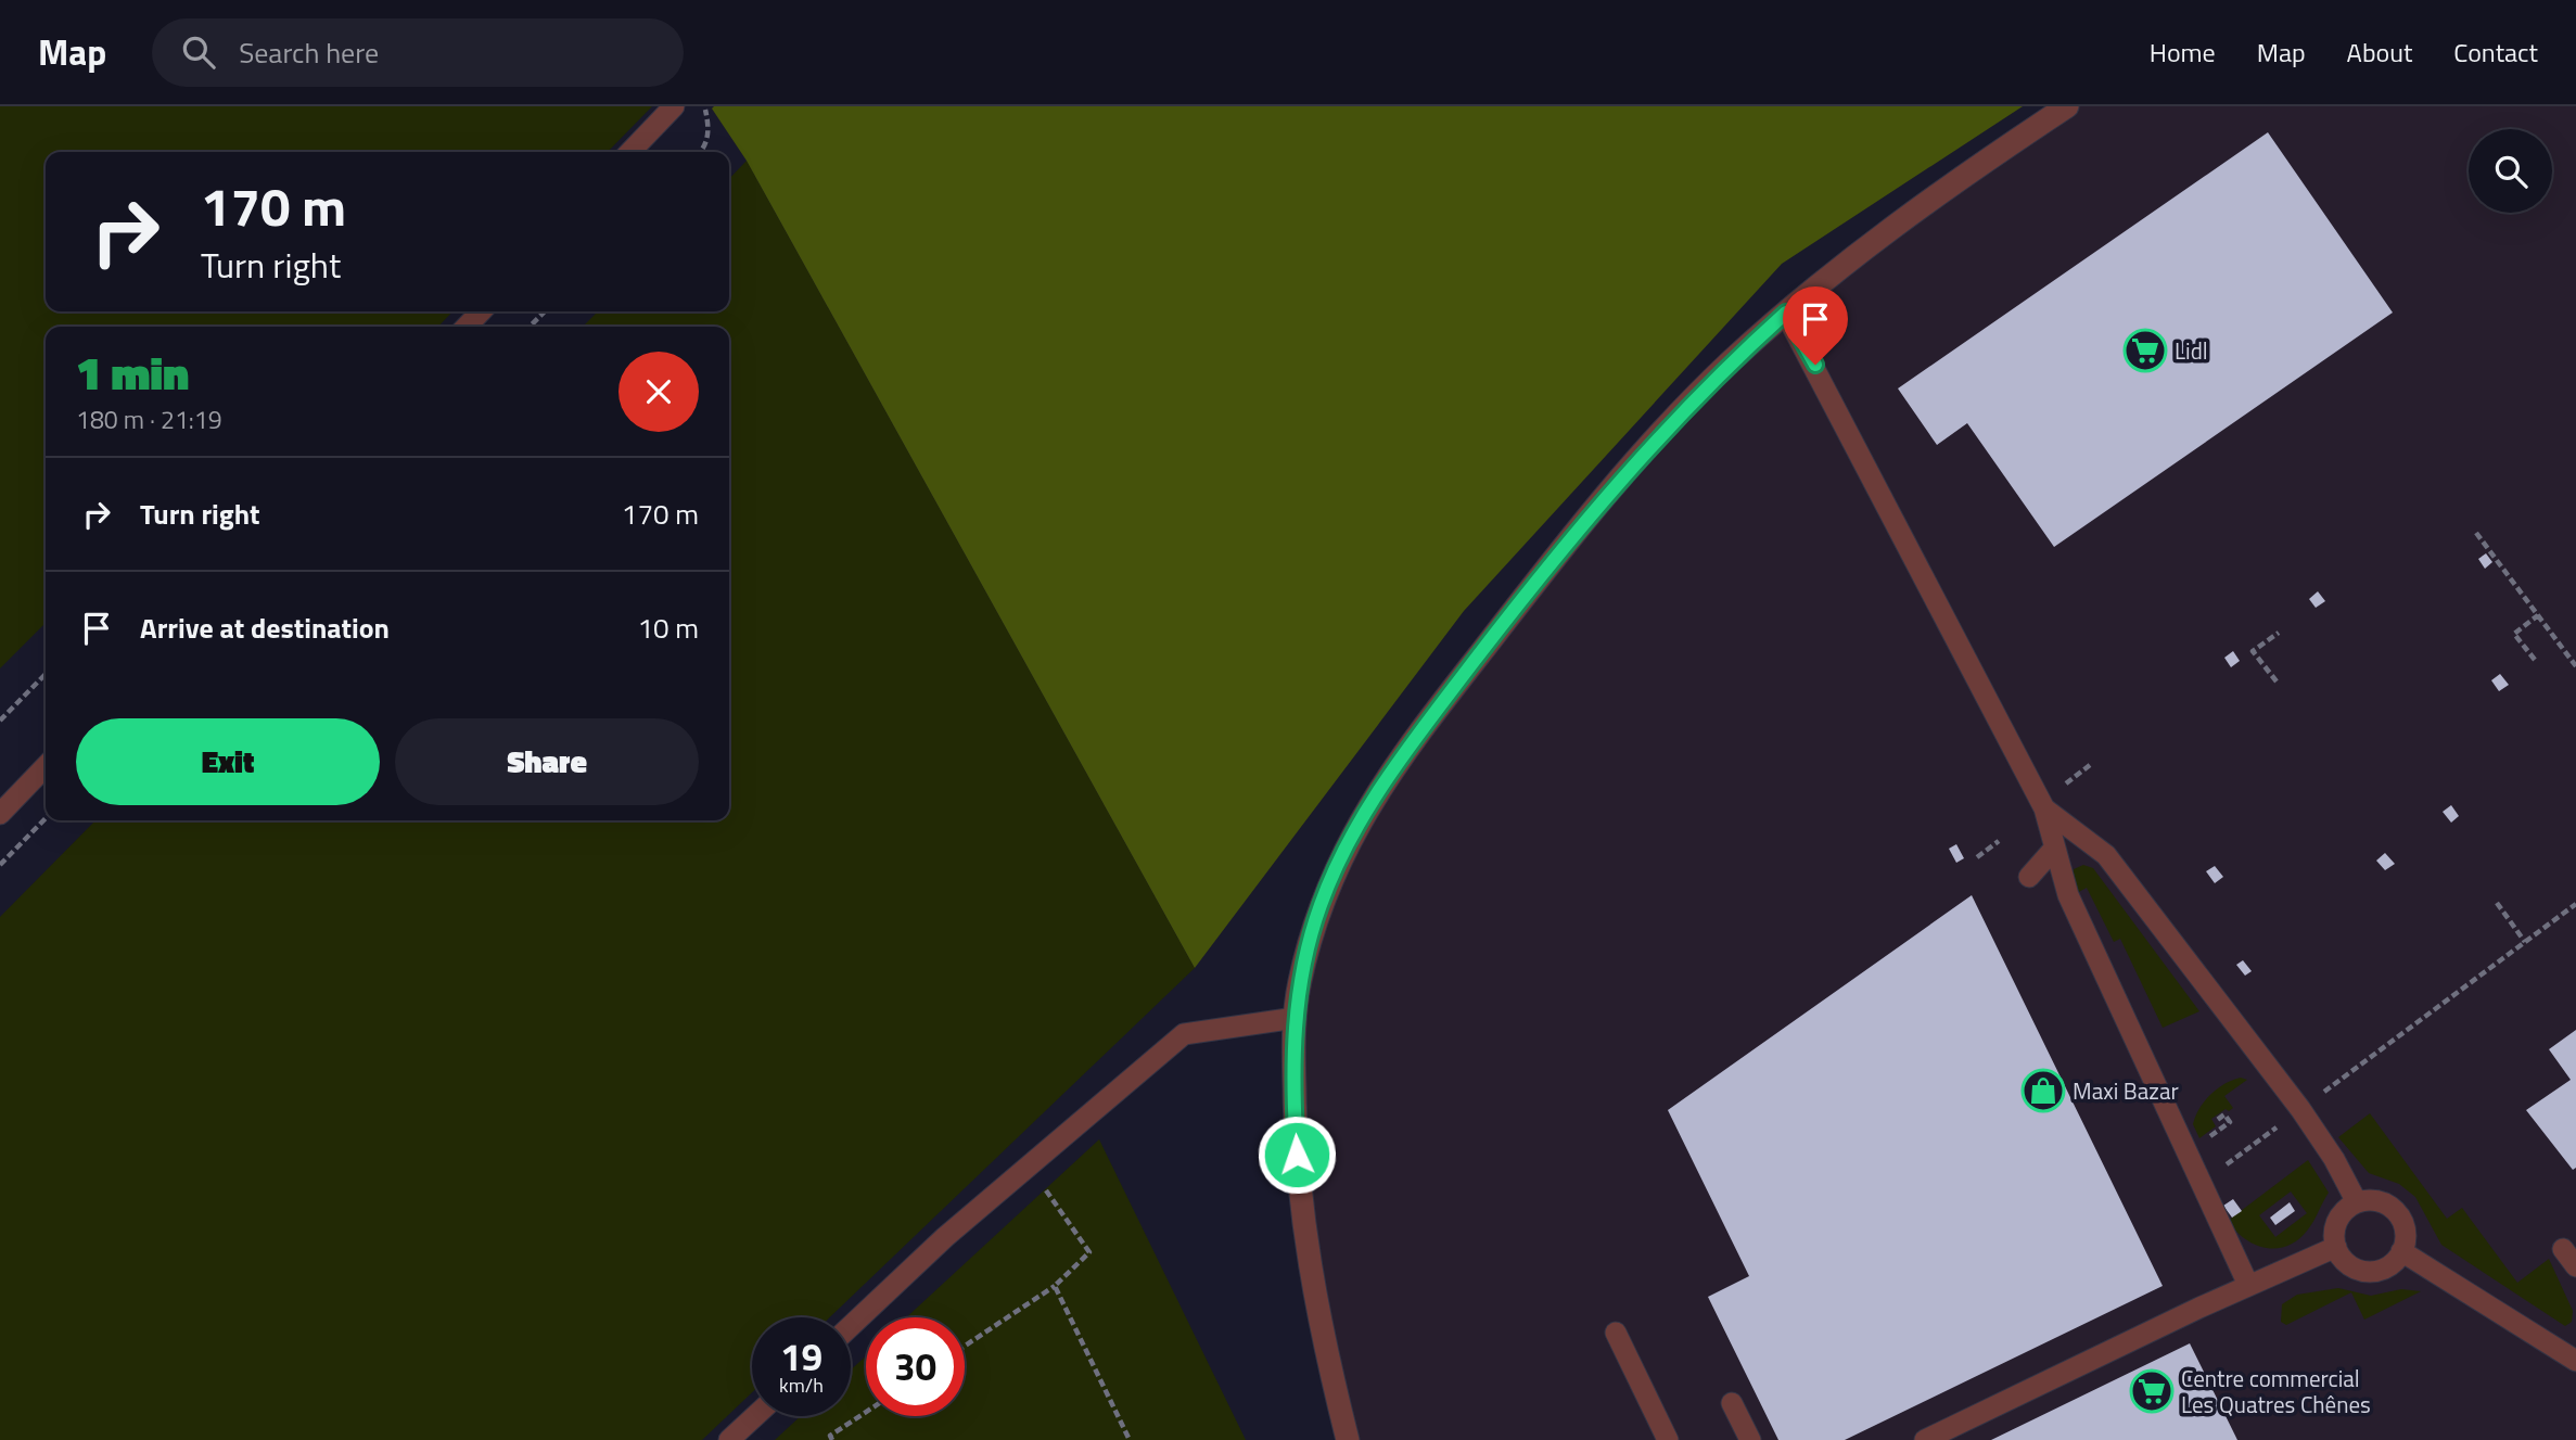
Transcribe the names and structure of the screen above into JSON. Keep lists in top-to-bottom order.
{
  "places": {
    "supermarket": ["Lidl", "Centre commercial Les Quatres Chênes"],
    "shop": ["Maxi Bazar"]
  },
  "page": {
    "header": "Map",
    "search": "Search here",
    "nav": [
      "Home",
      "Map",
      "About",
      "Contact"
    ],
    "turn": ["170 m", "Turn right"],
    "heading": ["1 min", "180 m · 21:19"],
    "list": [
      {
        "name": "Turn right",
        "value": "170 m"
      },
      {
        "name": "Arrive at destination",
        "value": "10 m"
      }
    ],
    "buttons": ["Exit", "Share"],
    "speed": "19 km/h",
    "limit": "30"
  }
}
